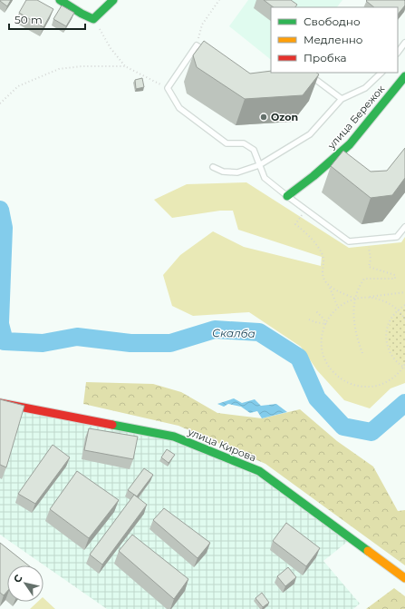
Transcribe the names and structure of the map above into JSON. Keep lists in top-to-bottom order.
{
  "streets": {
    "street": ["улица Бережок", "улица Кирова"]
  },
  "water": ["Скалба"],
  "places": ["Ozon"],
  "legend": ["Свободно", "Медленно", "Пробка"],
  "scale_bar": "50 m",
  "north": "top left"
}
